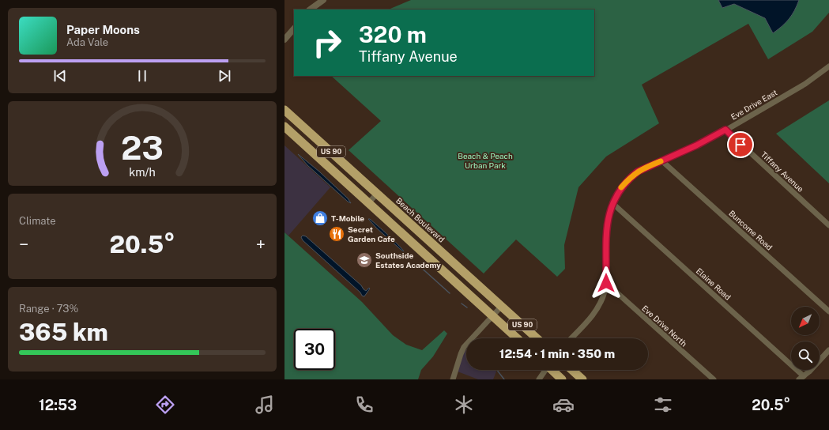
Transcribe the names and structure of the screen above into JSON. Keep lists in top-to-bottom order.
{
  "streets": {
    "highway": ["US 90", "Beach Boulevard"],
    "street": [
      "Eve Drive East",
      "Tiffany Avenue",
      "Buncome Road",
      "Elaine Road",
      "Eve Drive North"
    ]
  },
  "crossings": [
    ["Eve Drive East", "Tiffany Avenue"],
    ["Eve Drive East", "Buncome Road"],
    ["Eve Drive East", "Elaine Road"],
    ["Eve Drive East", "Eve Drive North"]
  ],
  "parks": ["Beach & Peach Urban Park"],
  "places": {
    "shop": ["T-Mobile"],
    "restaurant": ["Secret Garden Cafe"],
    "school or university": ["Southside Estates Academy"]
  },
  "north": "bottom left",
  "page": {
    "turn": ["320 m", "Tiffany Avenue"],
    "song": ["Paper Moons", "Ada Vale"],
    "tile": [
      "Climate",
      ["Range · 73%", "365 km"]
    ],
    "heat": ["−", "20.5°", "+"],
    "limit": "30",
    "trip": "12:54 · 1 min · 350 m",
    "tabs": ["12:53", "20.5°"],
    "gauge": ["23", "km/h"]
  }
}
